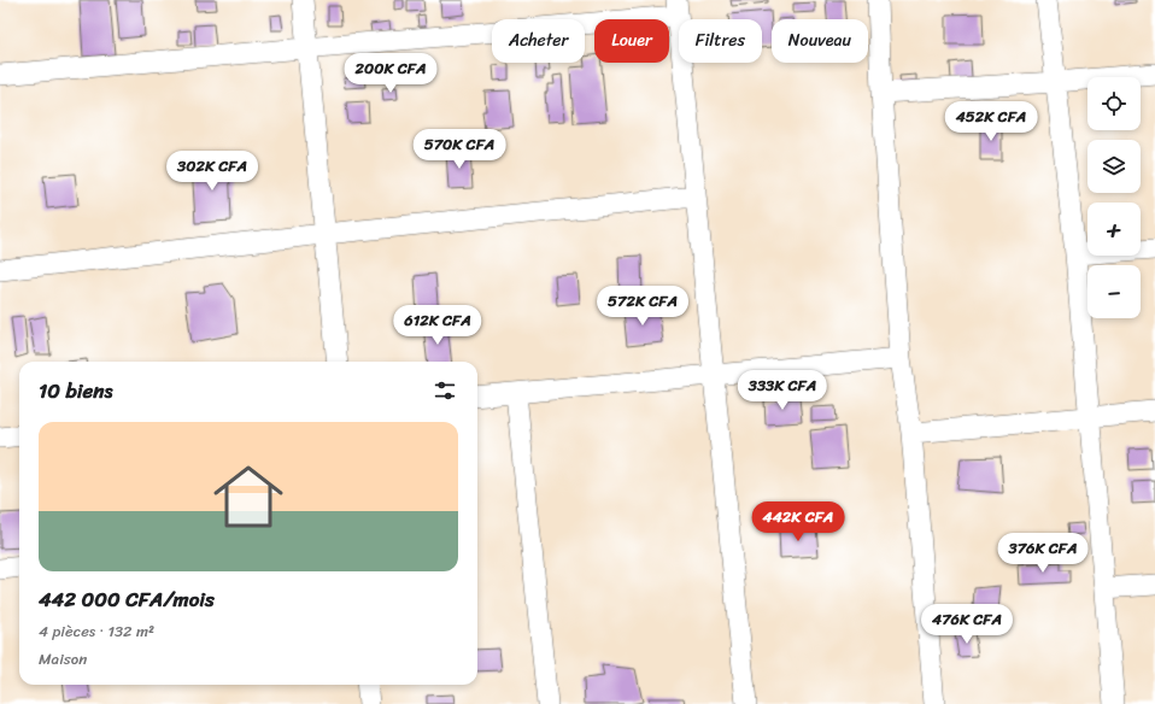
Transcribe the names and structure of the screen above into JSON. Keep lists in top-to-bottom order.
{
  "page": {
    "chip": [
      "Acheter",
      "Louer",
      "Filtres",
      "Nouveau"
    ],
    "price": [
      "200K CFA",
      "452K CFA",
      "570K CFA",
      "302K CFA",
      "572K CFA",
      "612K CFA",
      "333K CFA",
      "442K CFA",
      "376K CFA",
      "476K CFA"
    ],
    "map_buttons": ["+", "−"],
    "heading": "10 biens",
    "list": [
      {
        "name": "442 000 CFA/mois",
        "note": "4 pièces · 132 m² · Maison"
      }
    ]
  }
}
